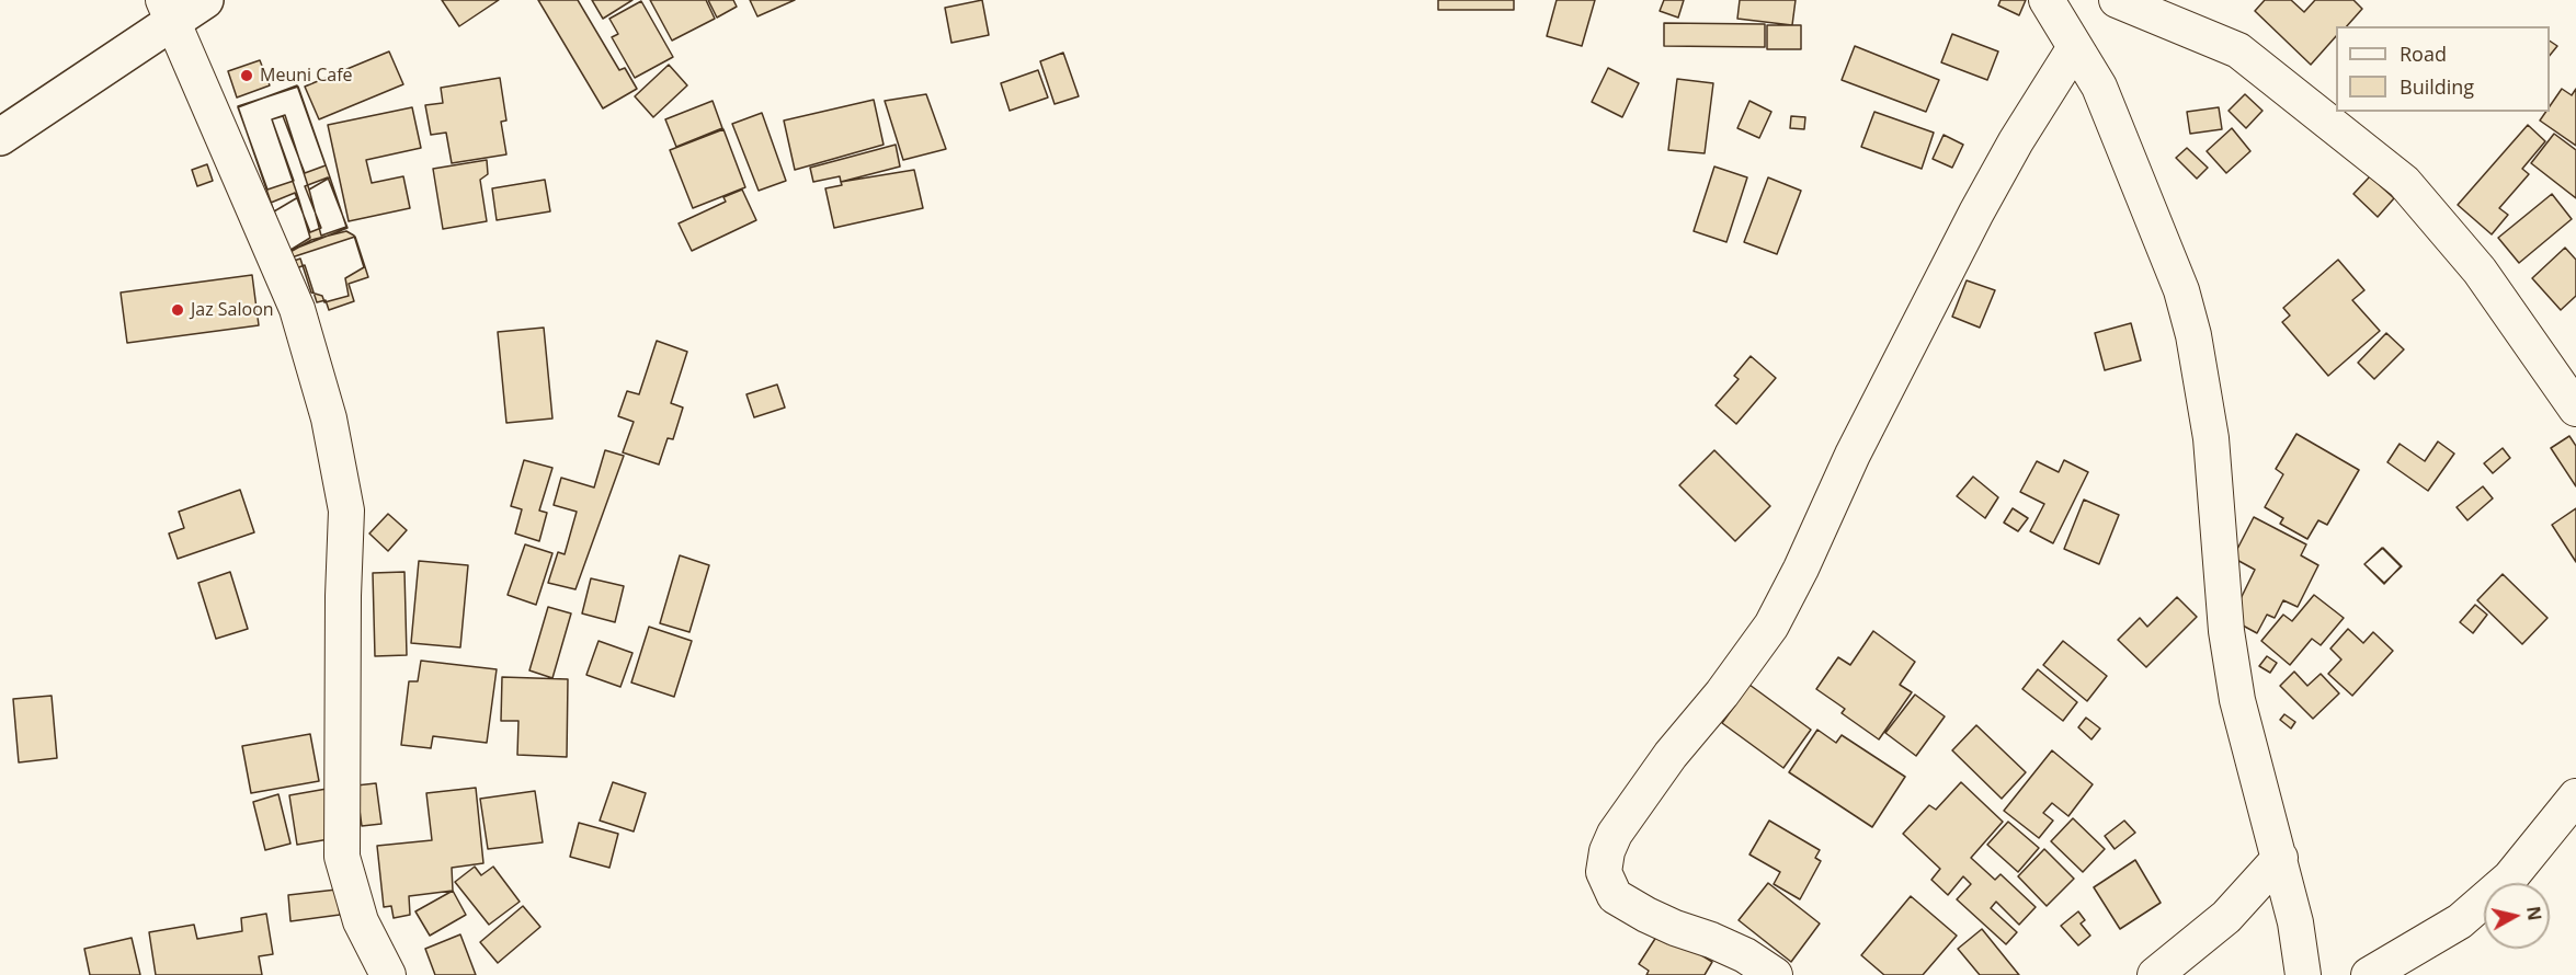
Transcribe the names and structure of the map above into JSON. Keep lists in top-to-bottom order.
{
  "places": ["Meuni Cafe", "Jaz Saloon"],
  "legend": ["Road", "Building"],
  "north": "right"
}
